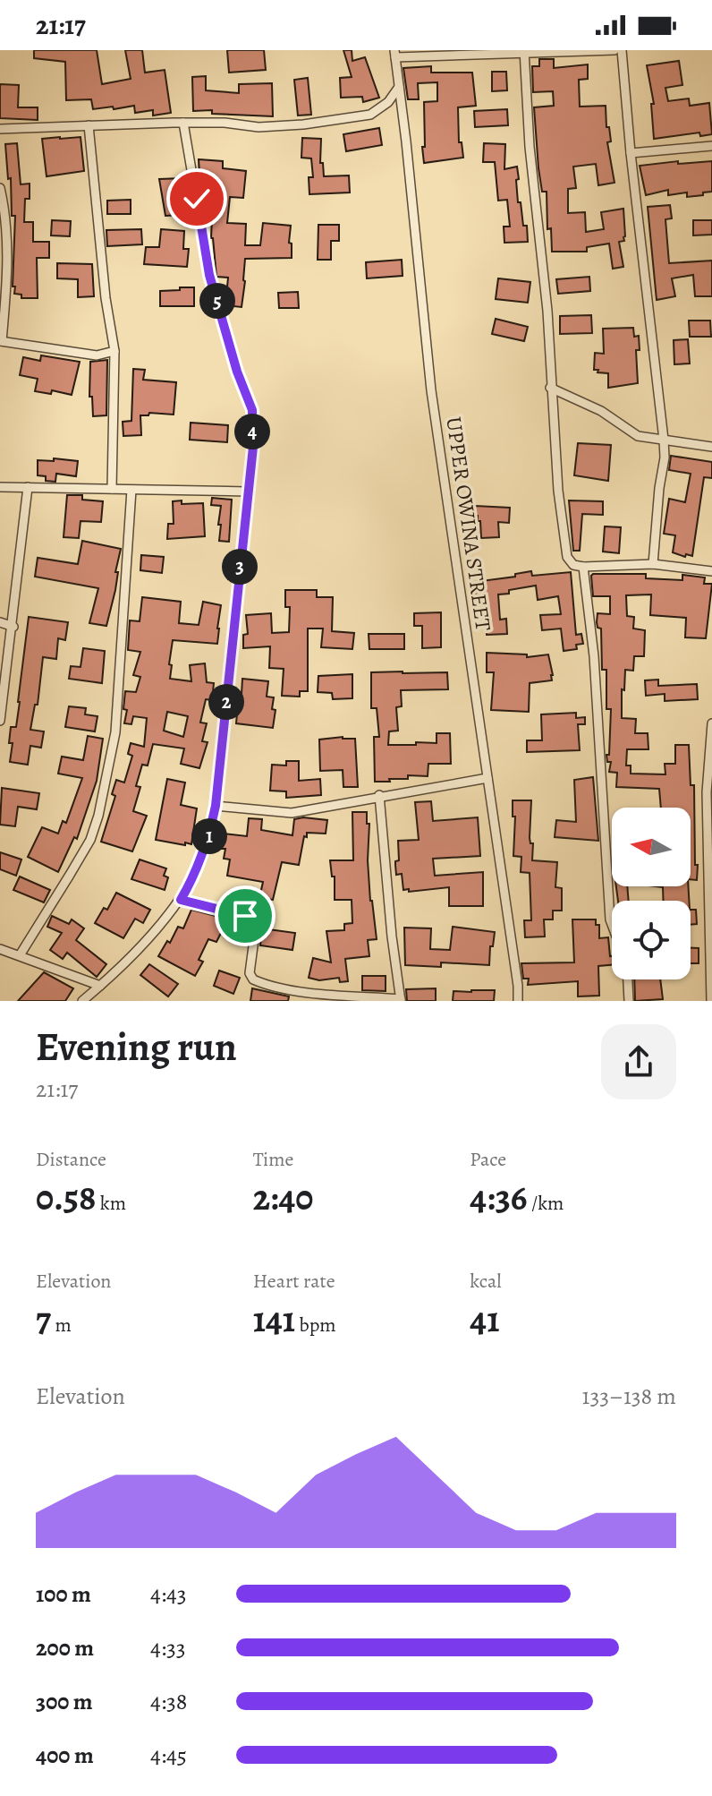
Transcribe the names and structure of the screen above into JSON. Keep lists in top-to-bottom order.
{
  "streets": {
    "street": ["UPPER OWINA STREET"]
  },
  "north": "left",
  "page": {
    "status": "21:17",
    "pins": [
      "5",
      "4",
      "3",
      "2",
      "1"
    ],
    "heading": ["Evening run", "21:17"],
    "stats": [
      ["Distance", "0.58 km"],
      ["Time", "2:40"],
      ["Pace", "4:36 /km"],
      ["Elevation", "7 m"],
      ["Heart rate", "141 bpm"],
      ["kcal", "41"]
    ],
    "chart": ["Elevation", "133–138 m"],
    "list": [
      {
        "name": "100 m",
        "note": "4:43"
      },
      {
        "name": "200 m",
        "note": "4:33"
      },
      {
        "name": "300 m",
        "note": "4:38"
      },
      {
        "name": "400 m",
        "note": "4:45"
      }
    ]
  }
}
